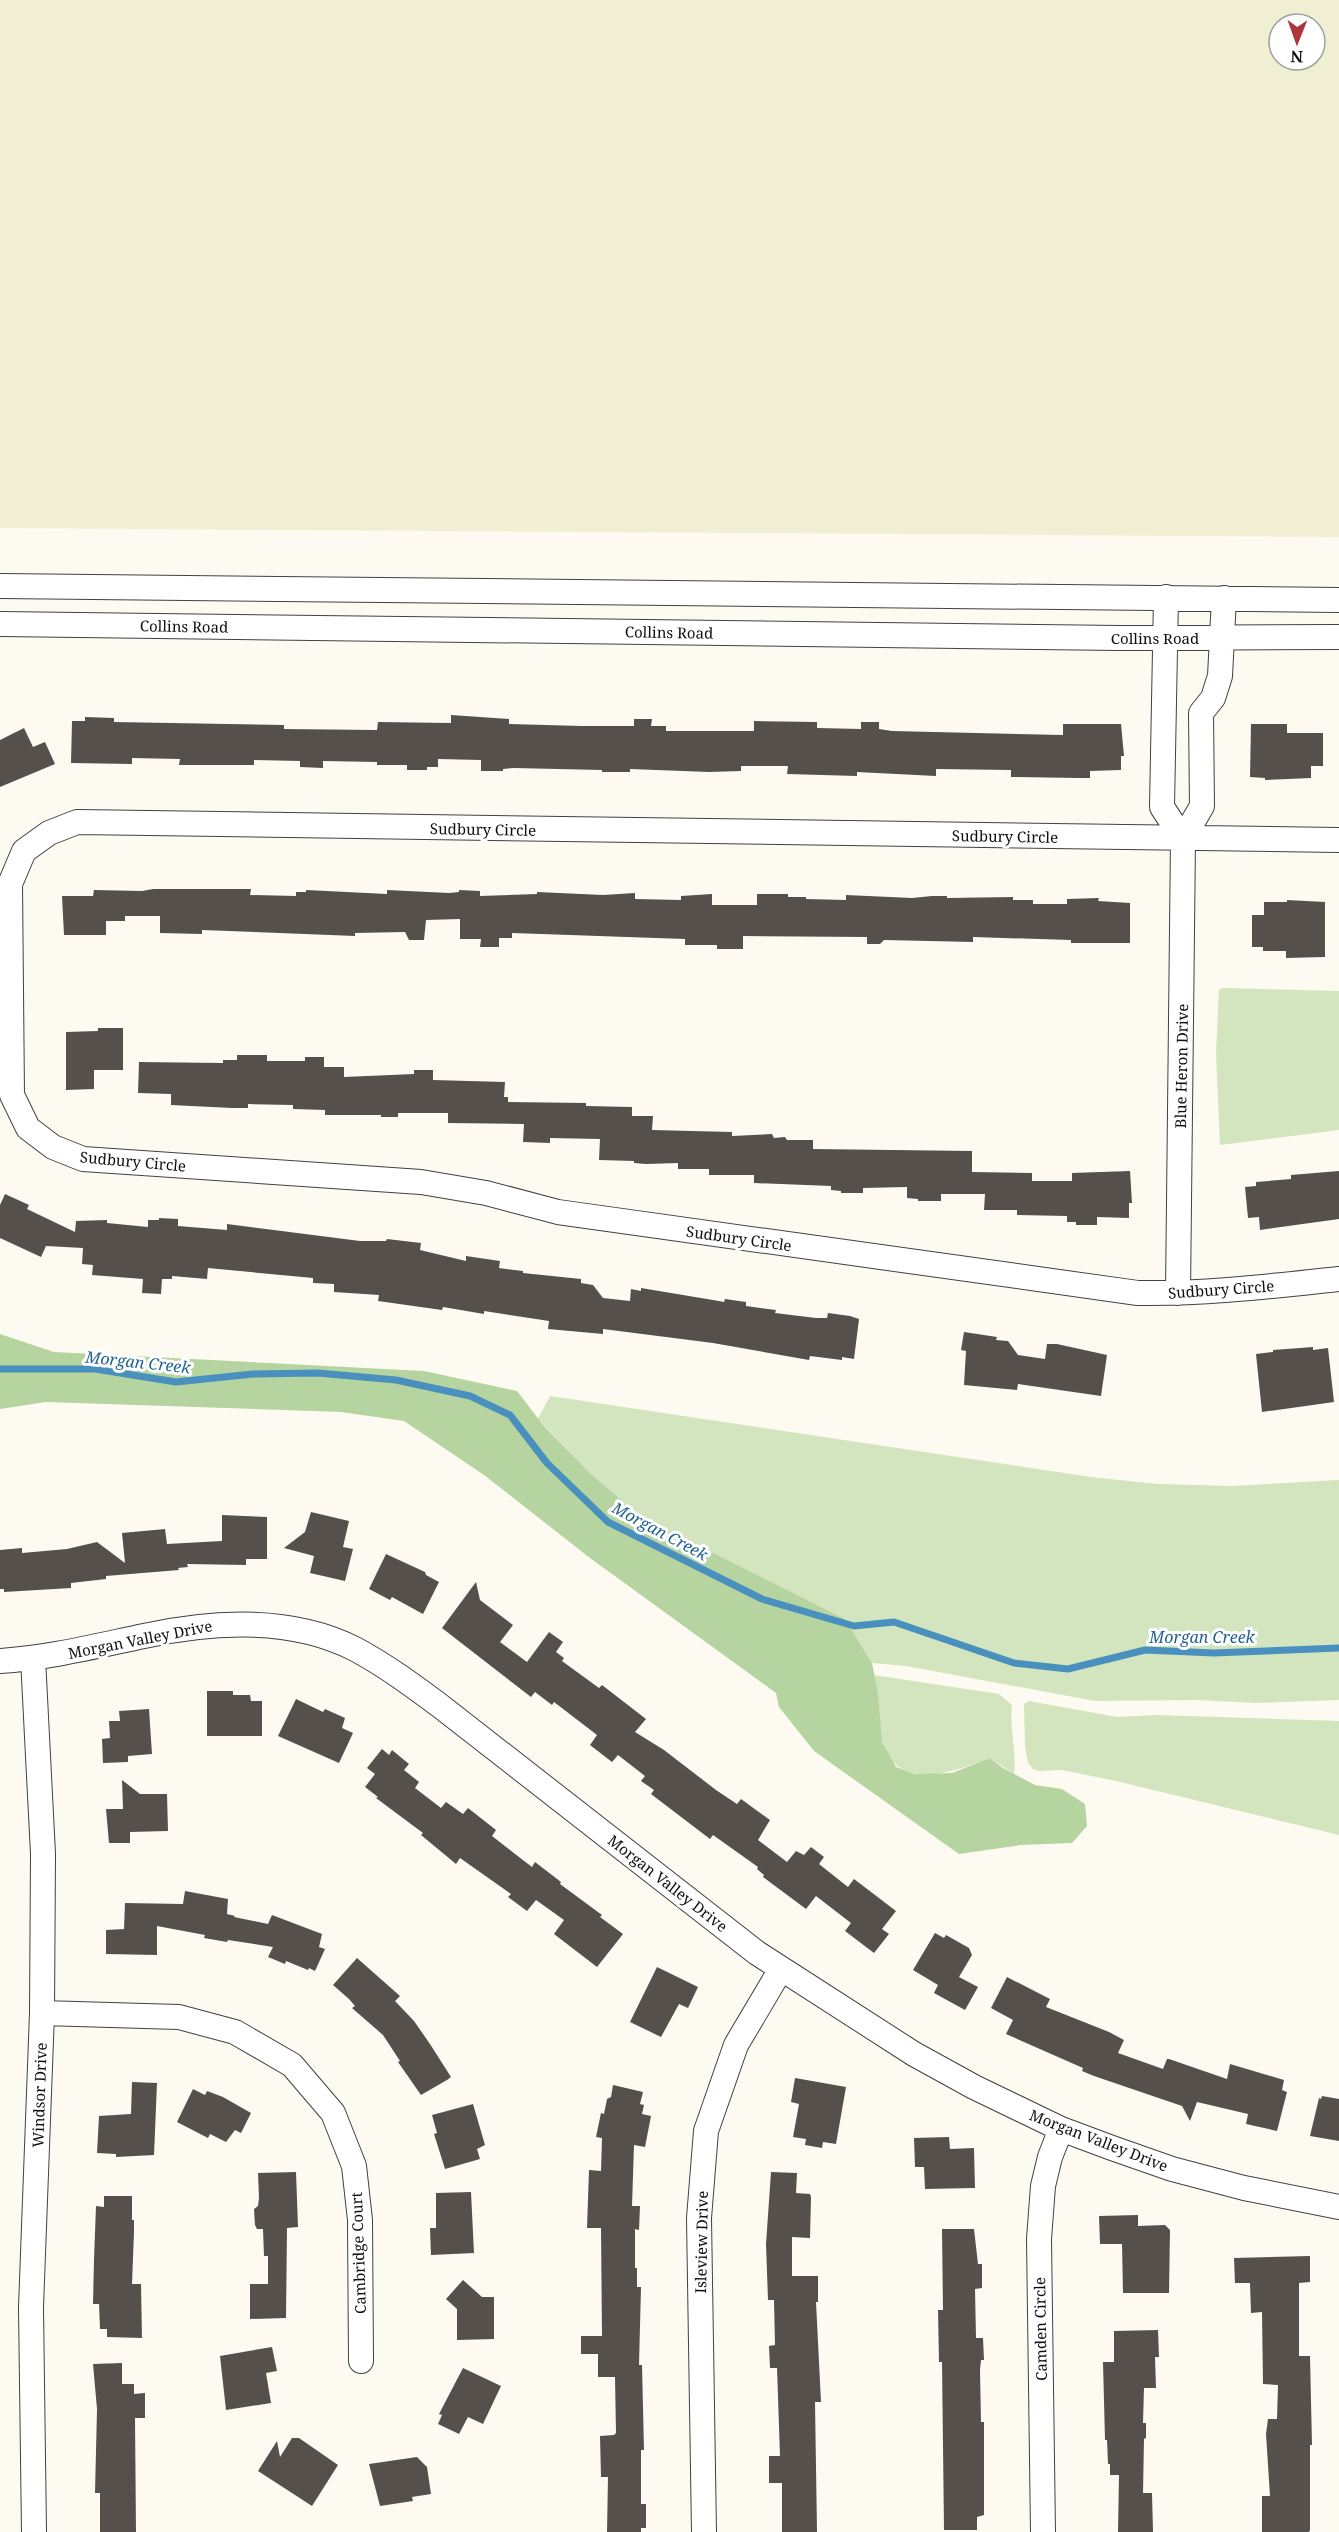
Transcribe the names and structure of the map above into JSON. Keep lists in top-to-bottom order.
{
  "streets": {
    "street": [
      "Collins Road",
      "Sudbury Circle",
      "Blue Heron Drive",
      "Morgan Valley Drive",
      "Windsor Drive",
      "Isleview Drive",
      "Cambridge Court",
      "Camden Circle"
    ]
  },
  "crossings": [
    ["Collins Road", "Blue Heron Drive"],
    ["Sudbury Circle", "Blue Heron Drive"],
    ["Morgan Valley Drive", "Windsor Drive"],
    ["Morgan Valley Drive", "Isleview Drive"],
    ["Morgan Valley Drive", "Camden Circle"],
    ["Windsor Drive", "Cambridge Court"]
  ],
  "water": ["Morgan Creek"],
  "north": "bottom"
}
